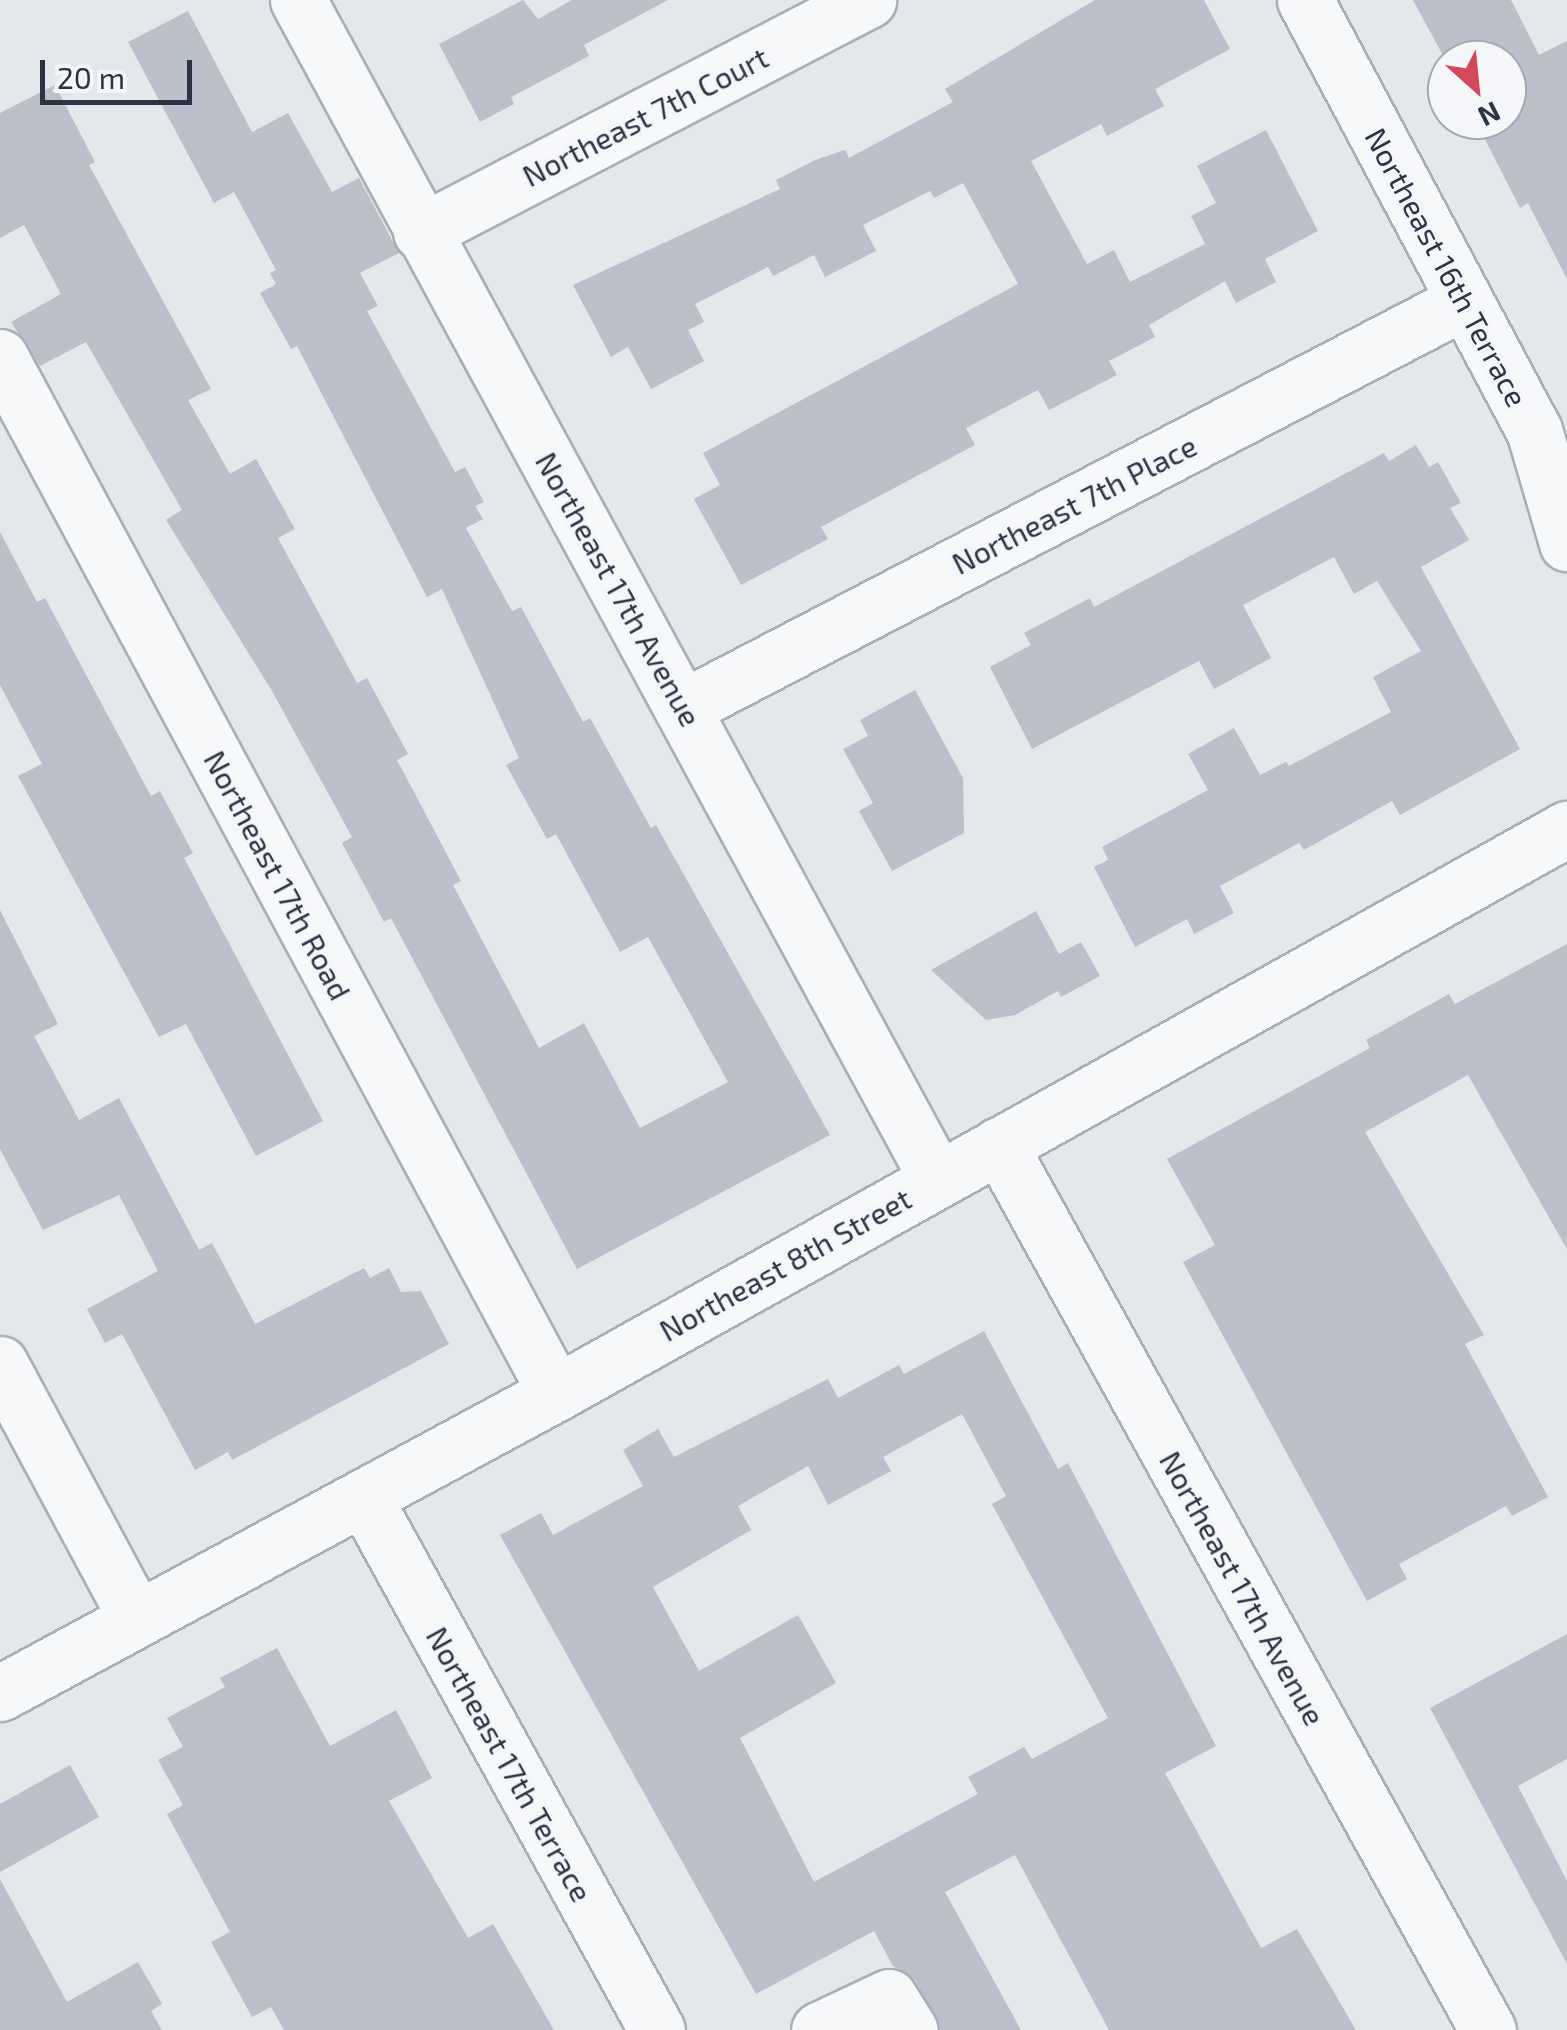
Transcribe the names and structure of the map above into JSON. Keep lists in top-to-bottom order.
{
  "streets": {
    "street": [
      "Northeast 7th Court",
      "Northeast 16th Terrace",
      "Northeast 7th Place",
      "Northeast 17th Avenue",
      "Northeast 17th Road",
      "Northeast 8th Street",
      "Northeast 17th Terrace"
    ]
  },
  "crossings": [
    ["Northeast 7th Court", "Northeast 17th Avenue"],
    ["Northeast 16th Terrace", "Northeast 7th Place"],
    ["Northeast 7th Place", "Northeast 17th Avenue"],
    ["Northeast 17th Avenue", "Northeast 8th Street"],
    ["Northeast 17th Road", "Northeast 8th Street"],
    ["Northeast 8th Street", "Northeast 17th Terrace"]
  ],
  "scale_bar": "20 m",
  "north": "bottom right"
}
